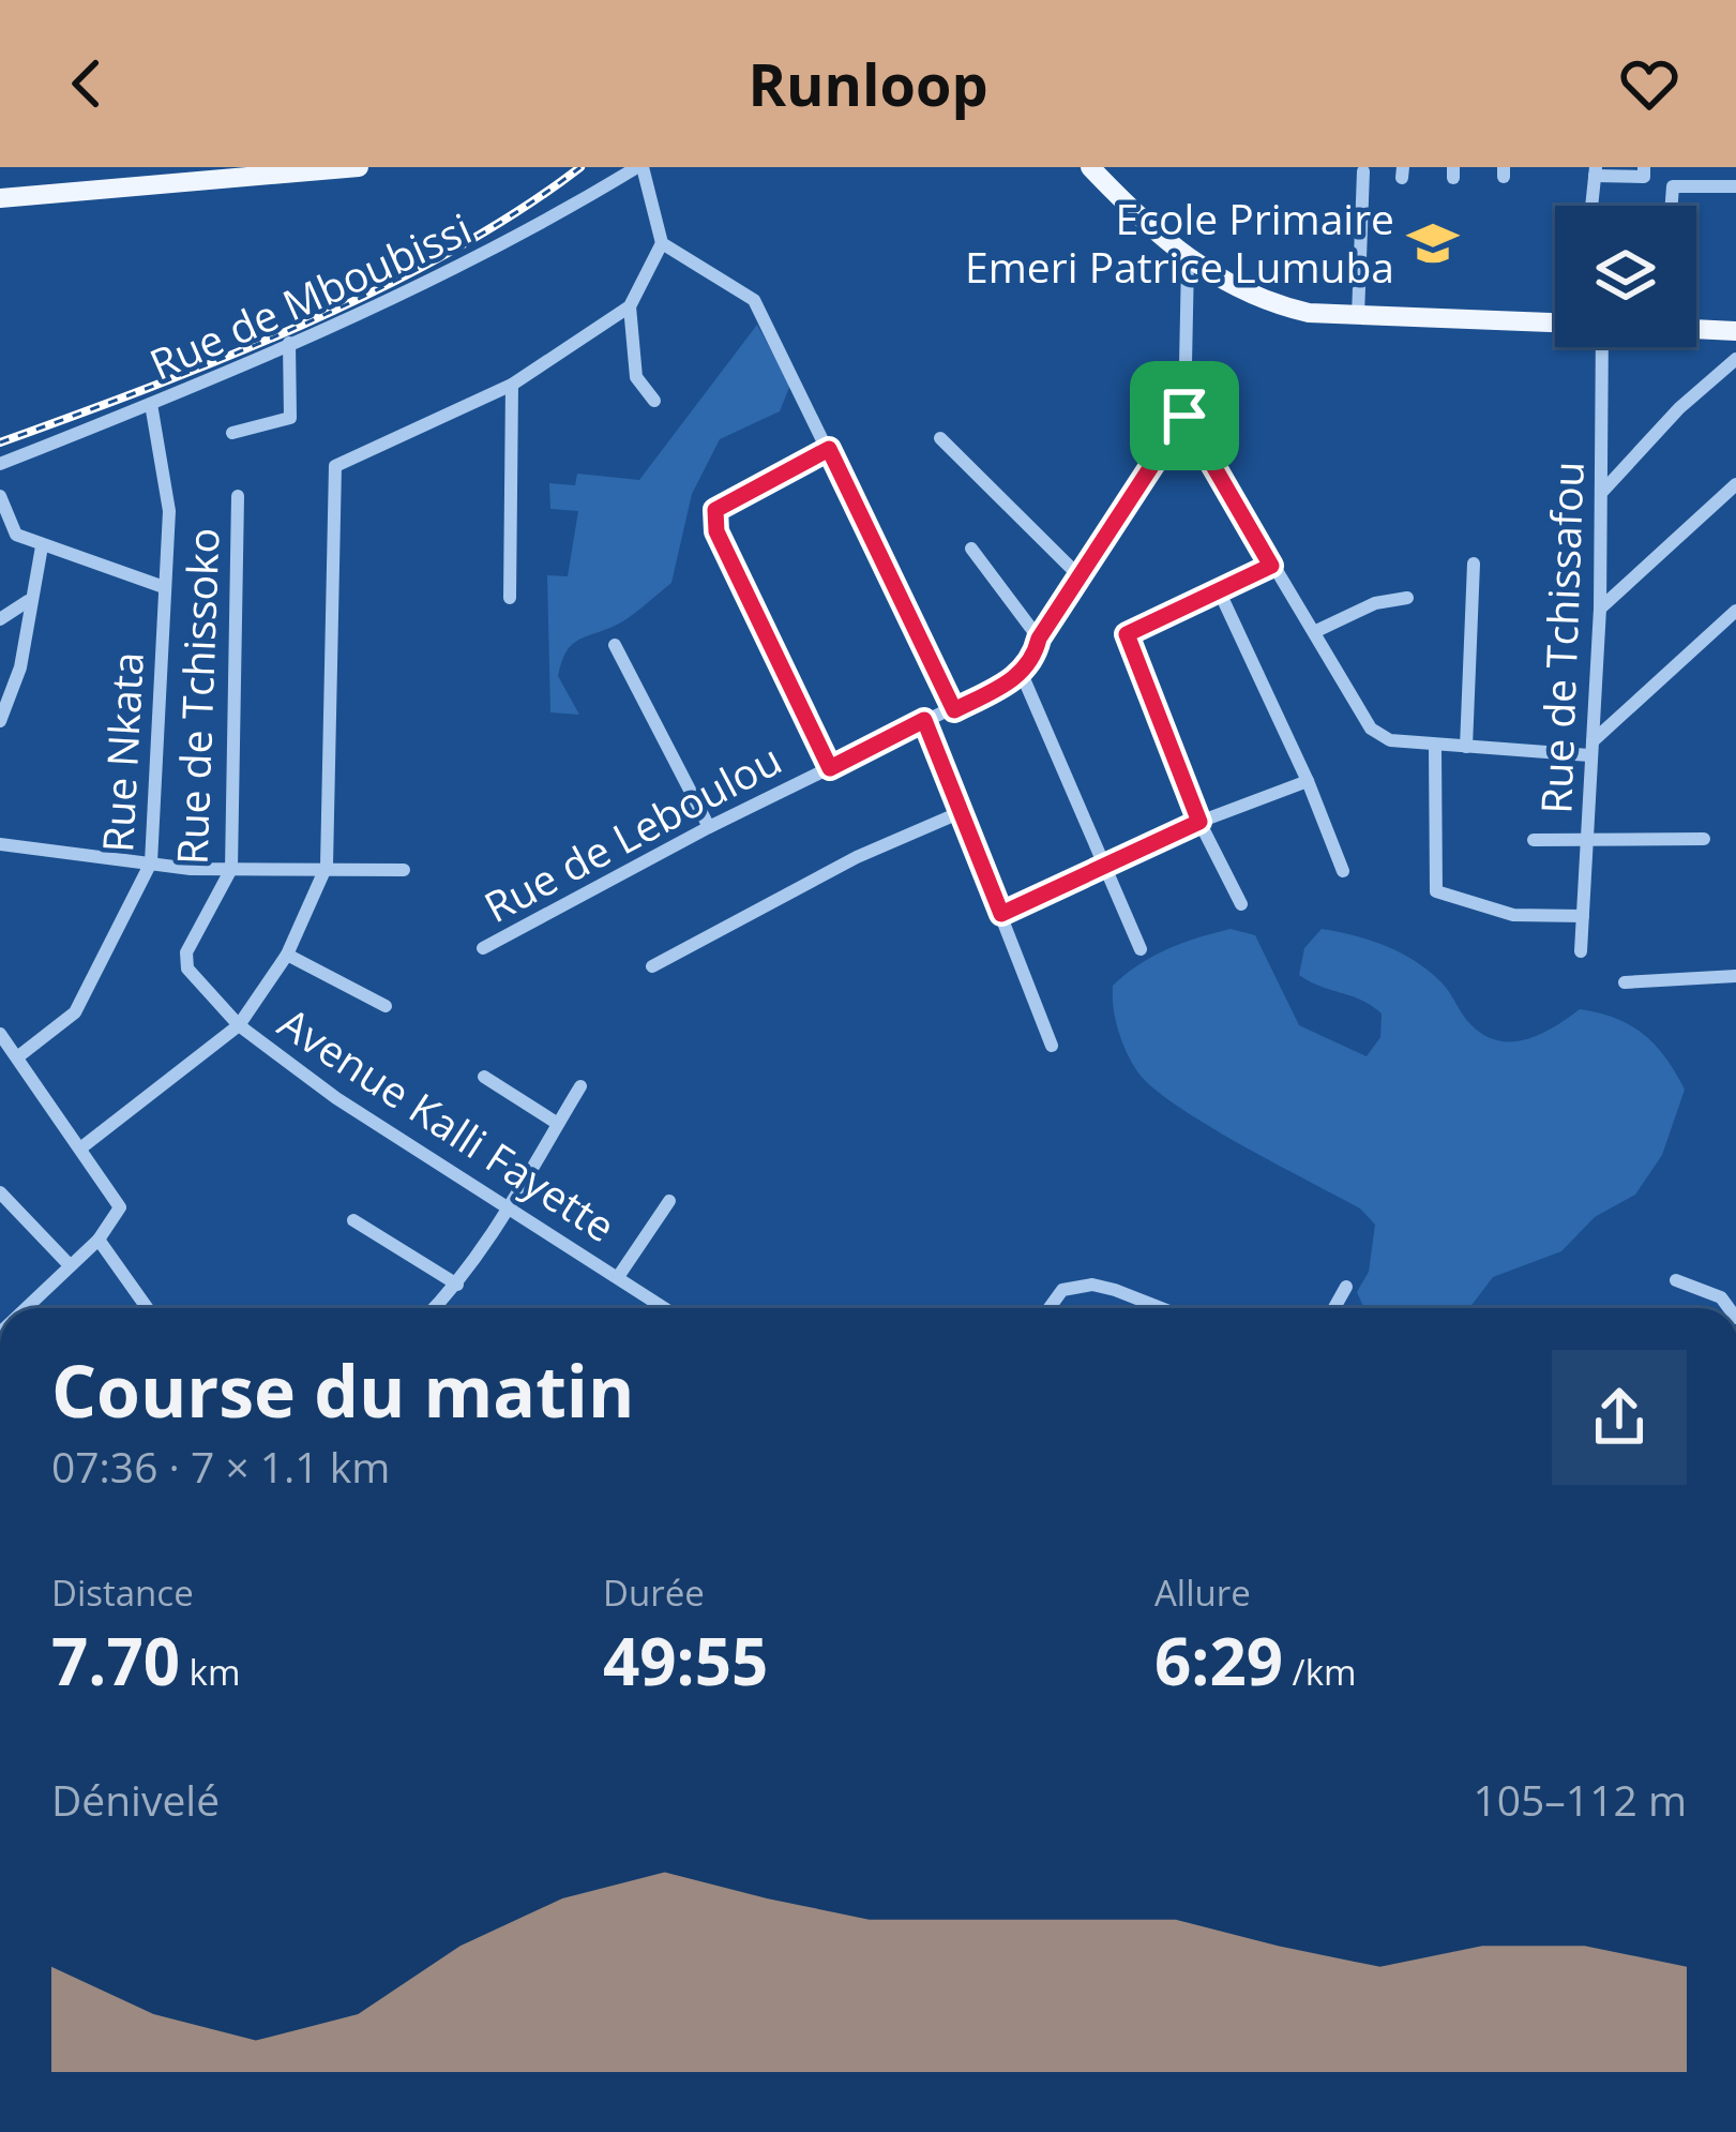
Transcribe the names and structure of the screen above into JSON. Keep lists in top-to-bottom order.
{
  "streets": {
    "street": [
      "Rue de Mboubissi",
      "Rue de Tchissafou",
      "Rue de Tchissoko",
      "Rue Nkata",
      "Rue de Leboulou",
      "Avenue Kalli Fayette"
    ]
  },
  "crossings": [
    ["Rue de Mboubissi", "Rue Nkata"],
    ["Rue de Tchissoko", "Avenue Kalli Fayette"]
  ],
  "places": {
    "school or university": ["Ecole Primaire Emeri Patrice Lumuba"]
  },
  "page": {
    "header": "Runloop",
    "heading": ["Course du matin", "07:36 · 7 × 1.1 km"],
    "stats": [
      ["Distance", "7.70 km"],
      ["Durée", "49:55"],
      ["Allure", "6:29 /km"]
    ],
    "chart": ["Dénivelé", "105–112 m"]
  }
}
